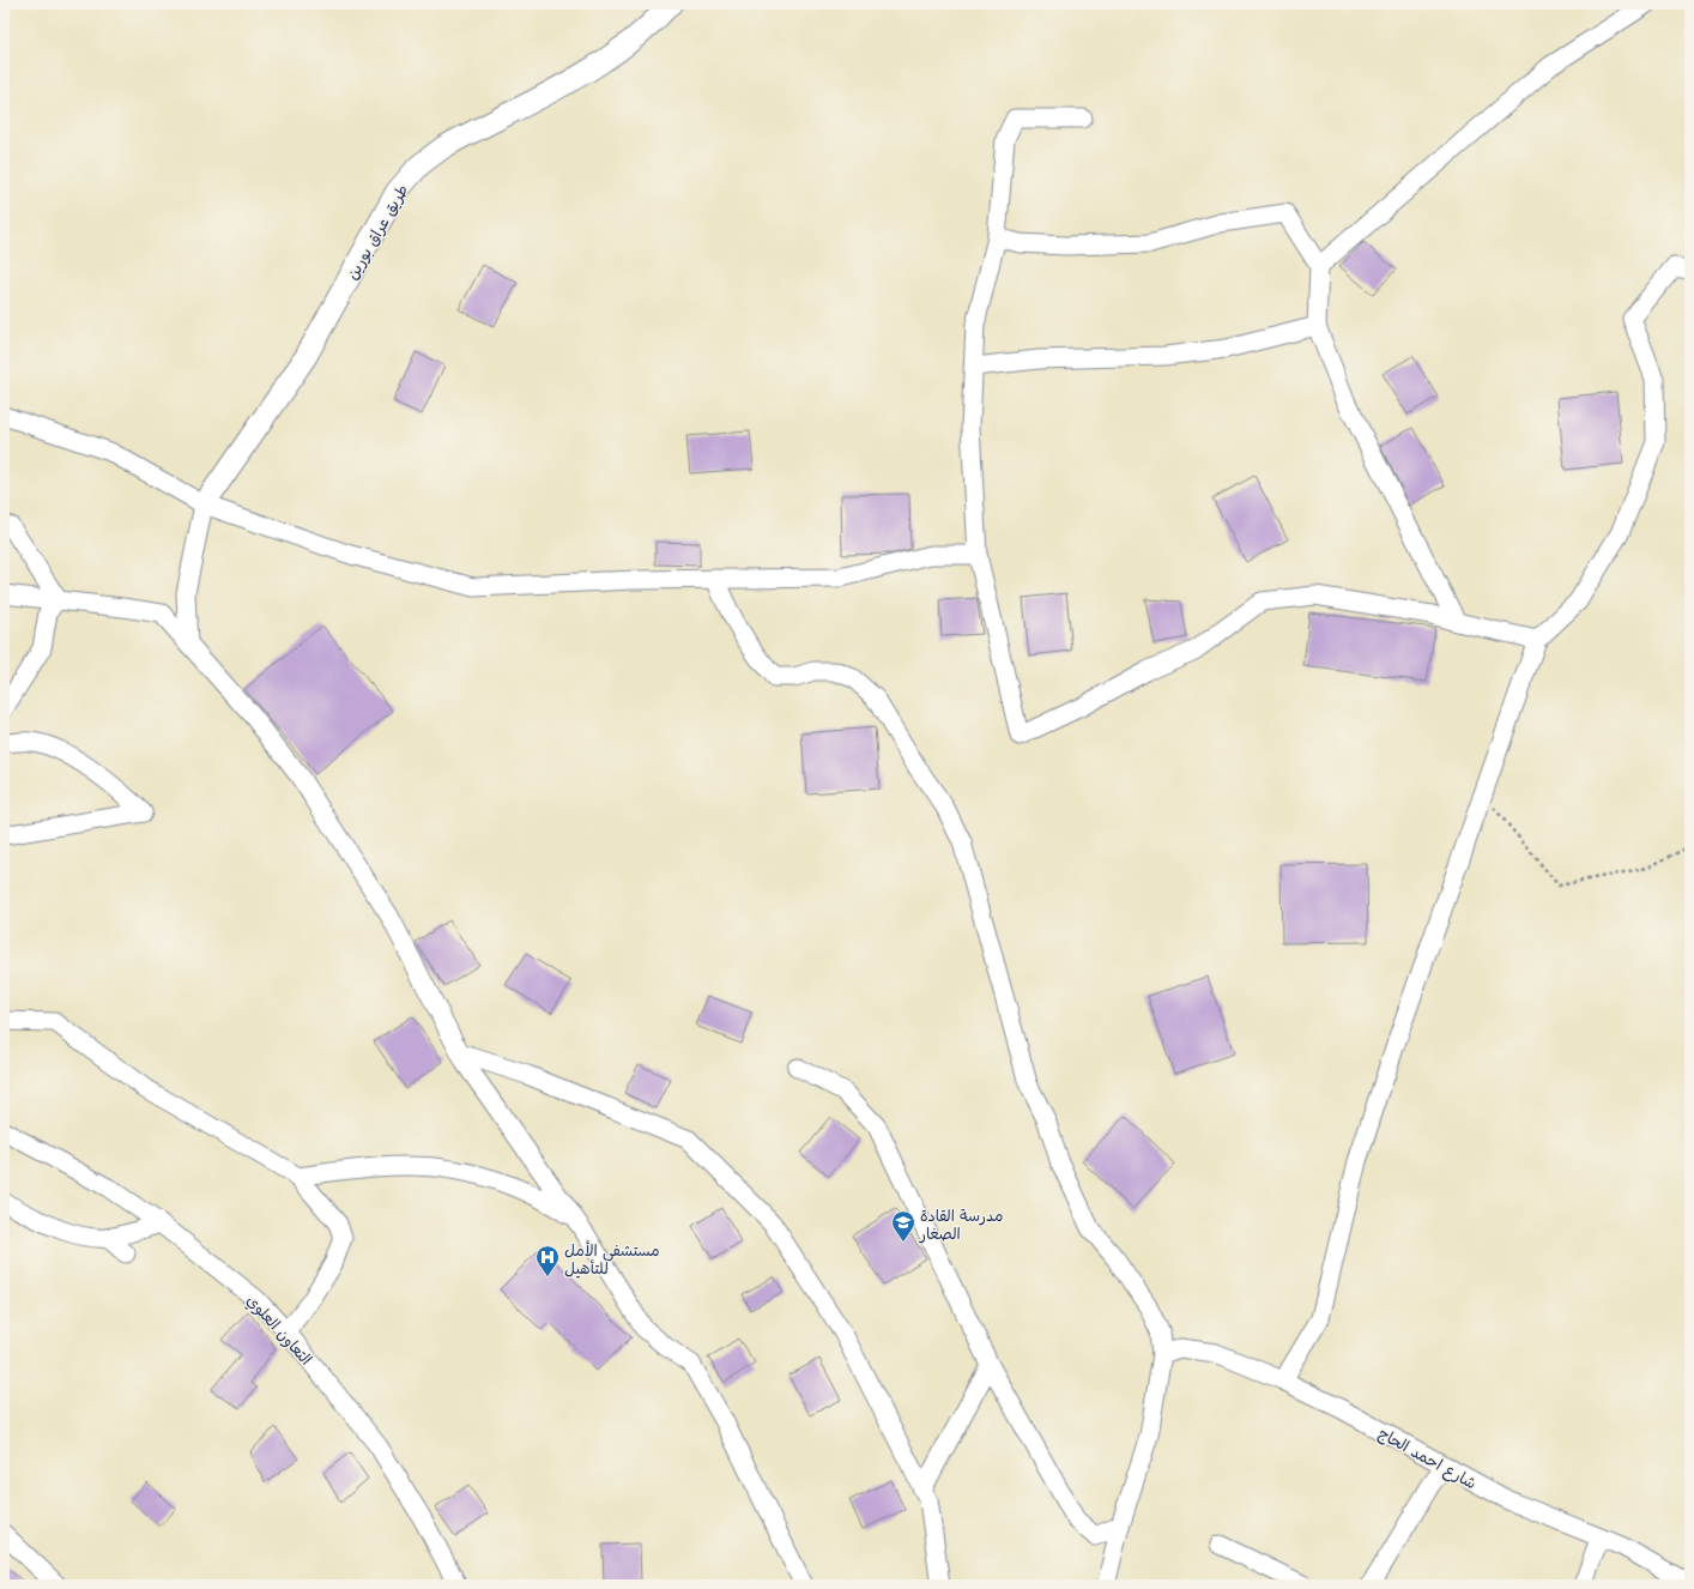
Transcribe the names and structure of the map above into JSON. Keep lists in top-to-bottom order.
{
  "streets": {
    "street": ["طريق عراق بورين", "التعاون العلوي", "شارع احمد الحاج"]
  },
  "places": {
    "school or university": ["مدرسة القادة الصغار"],
    "hospital": ["مستشفى الأمل للتأهيل"]
  }
}
